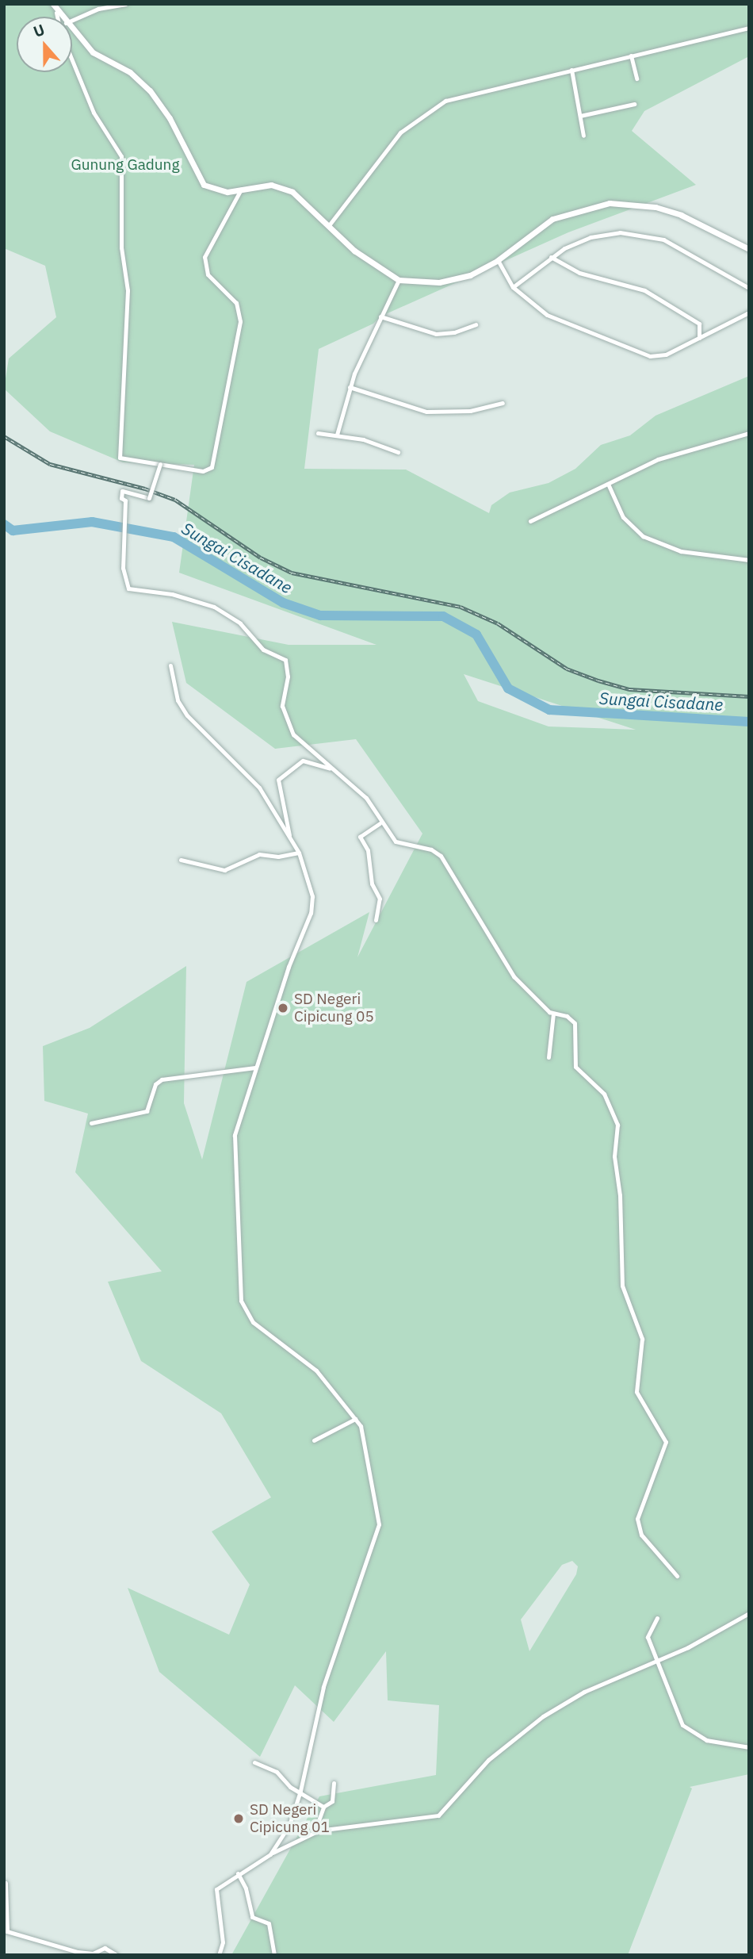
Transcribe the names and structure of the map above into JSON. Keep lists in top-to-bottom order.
{
  "water": ["Sungai Cisadane"],
  "parks": ["Gunung Gadung"],
  "places": ["SD Negeri Cipicung 05", "SD Negeri Cipicung 01"],
  "north": "top"
}
